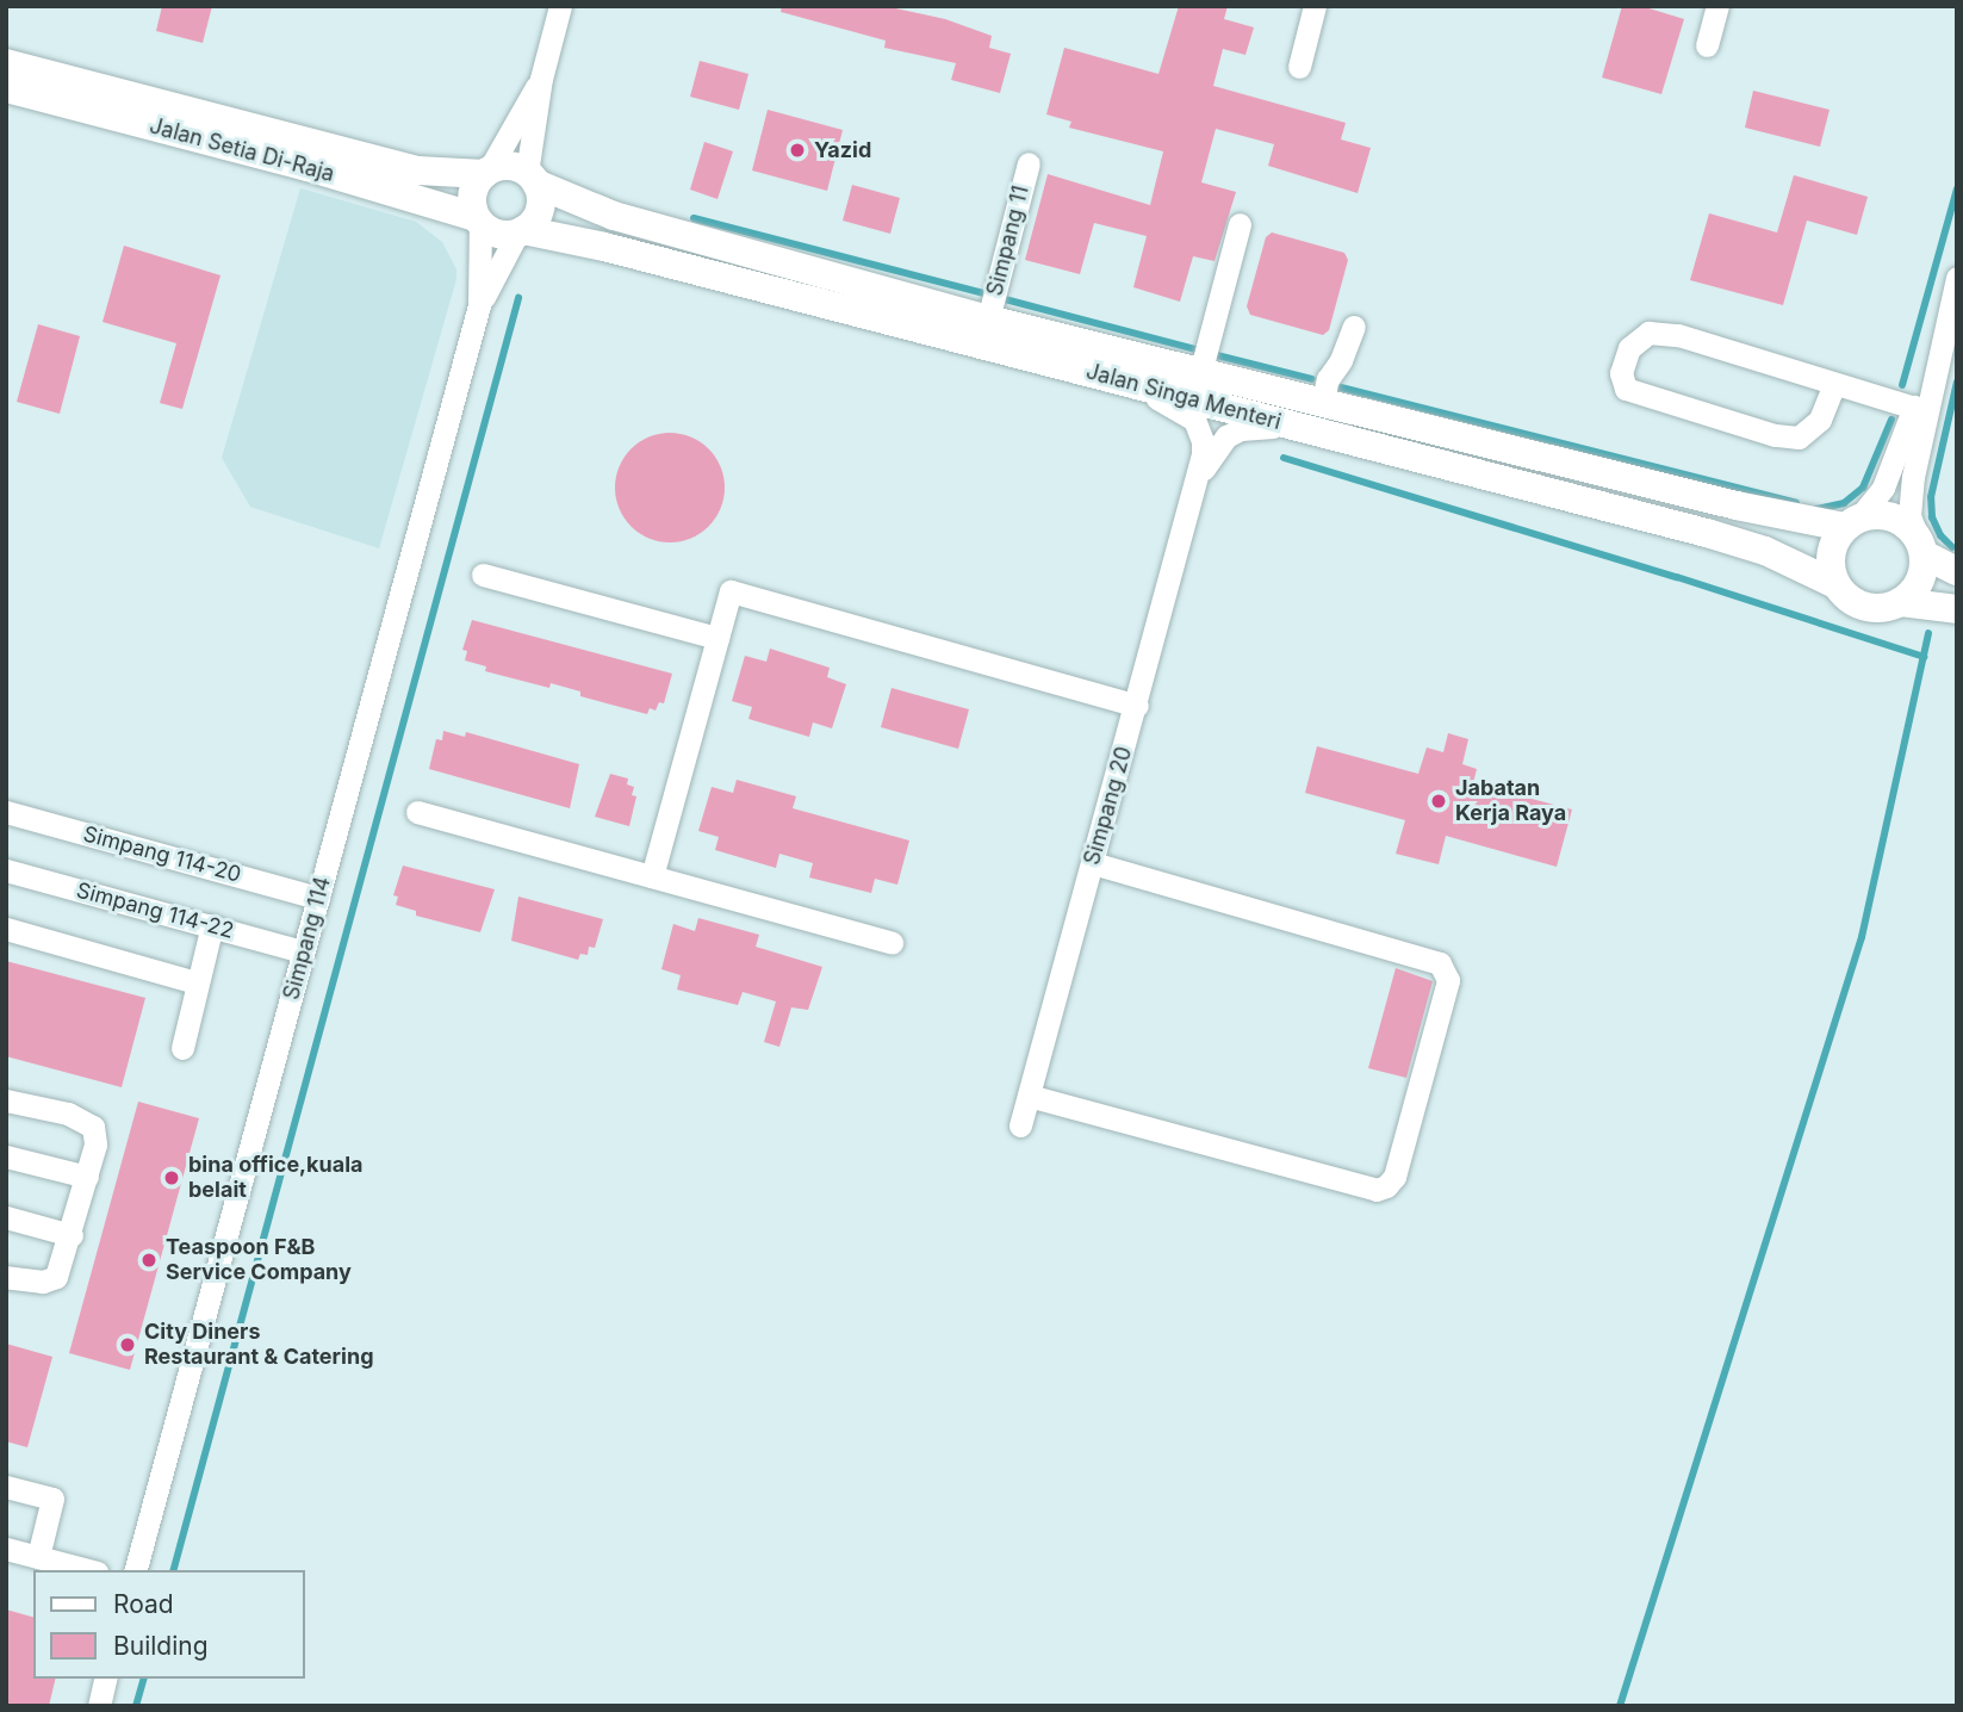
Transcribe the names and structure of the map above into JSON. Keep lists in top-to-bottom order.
{
  "streets": {
    "main road": ["Jalan Setia Di-Raja", "Jalan Singa Menteri"],
    "street": [
      "Simpang 11",
      "Simpang 20",
      "Simpang 114-20",
      "Simpang 114-22",
      "Simpang 114"
    ]
  },
  "crossings": [
    ["Jalan Setia Di-Raja", "Jalan Singa Menteri"],
    ["Jalan Setia Di-Raja", "Simpang 114"],
    ["Simpang 11", "Jalan Singa Menteri"],
    ["Jalan Singa Menteri", "Simpang 114"],
    ["Simpang 114-20", "Simpang 114"],
    ["Simpang 114-22", "Simpang 114"]
  ],
  "places": [
    "Yazid",
    "Jabatan Kerja Raya",
    "bina office,kuala belait",
    "Teaspoon F&B Service Company",
    "City Diners Restaurant & Catering"
  ],
  "legend": ["Road", "Building"]
}
